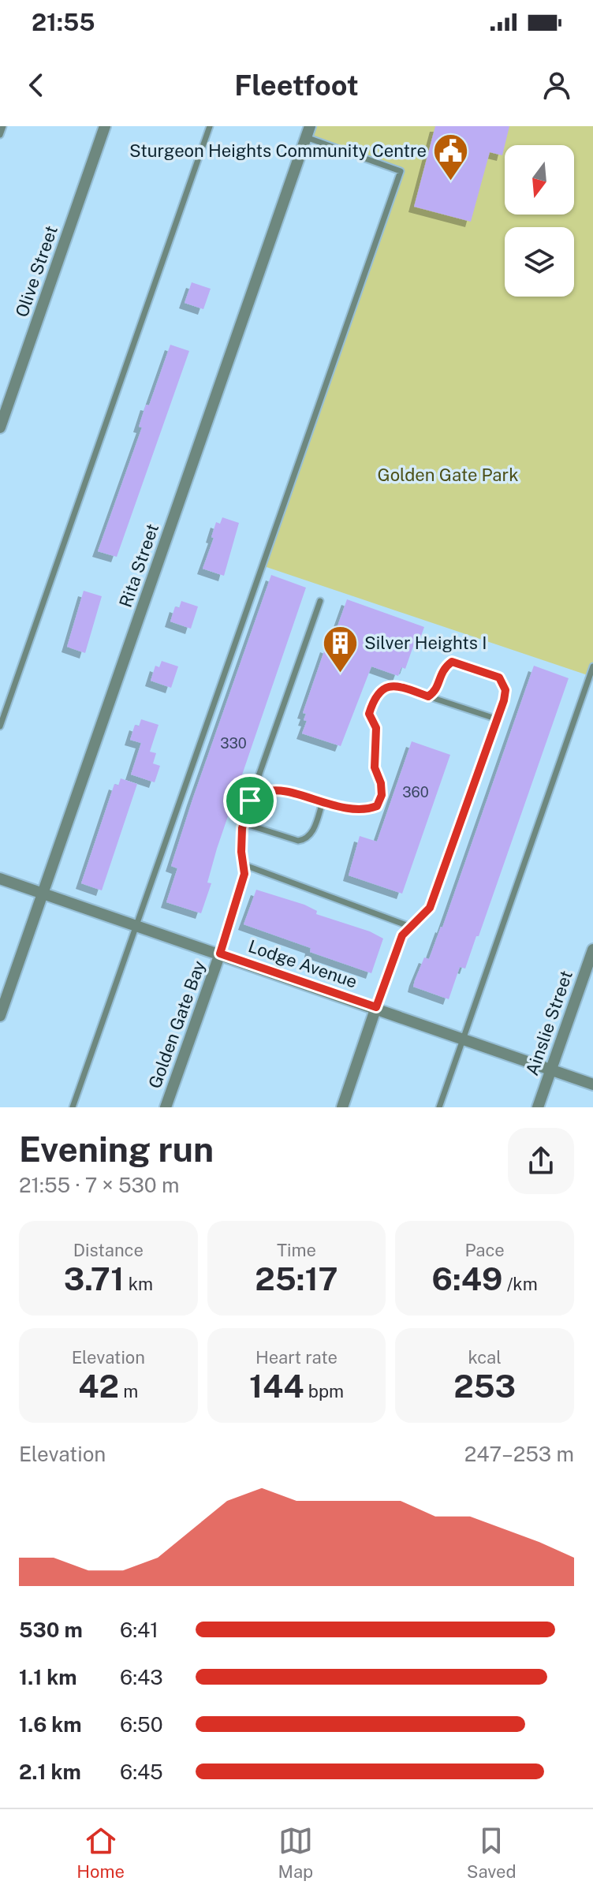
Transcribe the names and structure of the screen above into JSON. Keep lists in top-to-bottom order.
{
  "streets": {
    "street": [
      "Olive Street",
      "Rita Street",
      "Lodge Avenue",
      "Ainslie Street",
      "Golden Gate Bay"
    ]
  },
  "crossings": [
    ["Rita Street", "Lodge Avenue"],
    ["Lodge Avenue", "Ainslie Street"],
    ["Lodge Avenue", "Golden Gate Bay"]
  ],
  "parks": ["Golden Gate Park"],
  "places": {
    "public building": ["Sturgeon Heights Community Centre"],
    "building": ["Silver Heights I"]
  },
  "house_numbers": ["330", "360"],
  "north": "bottom",
  "page": {
    "status": "21:55",
    "header": "Fleetfoot",
    "heading": ["Evening run", "21:55 · 7 × 530 m"],
    "stats": [
      ["Distance", "3.71 km"],
      ["Time", "25:17"],
      ["Pace", "6:49 /km"],
      ["Elevation", "42 m"],
      ["Heart rate", "144 bpm"],
      ["kcal", "253"]
    ],
    "chart": ["Elevation", "247–253 m"],
    "list": [
      {
        "name": "530 m",
        "note": "6:41"
      },
      {
        "name": "1.1 km",
        "note": "6:43"
      },
      {
        "name": "1.6 km",
        "note": "6:50"
      },
      {
        "name": "2.1 km",
        "note": "6:45"
      }
    ],
    "tabs": ["Home", "Map", "Saved"]
  }
}
